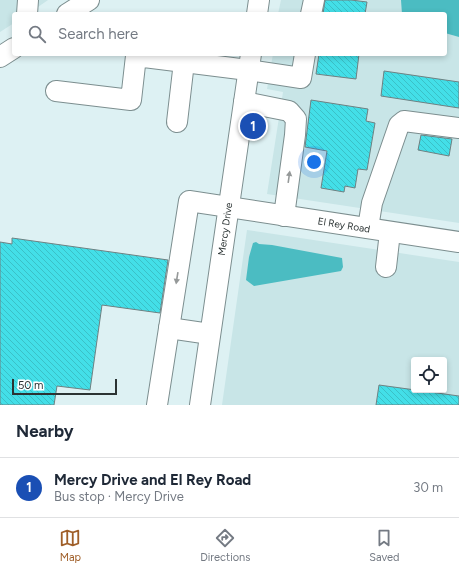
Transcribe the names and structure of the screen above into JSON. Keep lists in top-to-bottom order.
{
  "streets": {
    "street": ["El Rey Road", "Mercy Drive"]
  },
  "crossings": [
    ["El Rey Road", "Mercy Drive"]
  ],
  "scale_bar": "50 m",
  "page": {
    "search": "Search here",
    "pins": "1",
    "scale": "50 m",
    "heading": "Nearby",
    "list": [
      {
        "mark": "1",
        "name": "Mercy Drive and El Rey Road",
        "note": "Bus stop · Mercy Drive",
        "value": "30 m"
      }
    ],
    "nav": ["Map", "Directions", "Saved"]
  }
}
